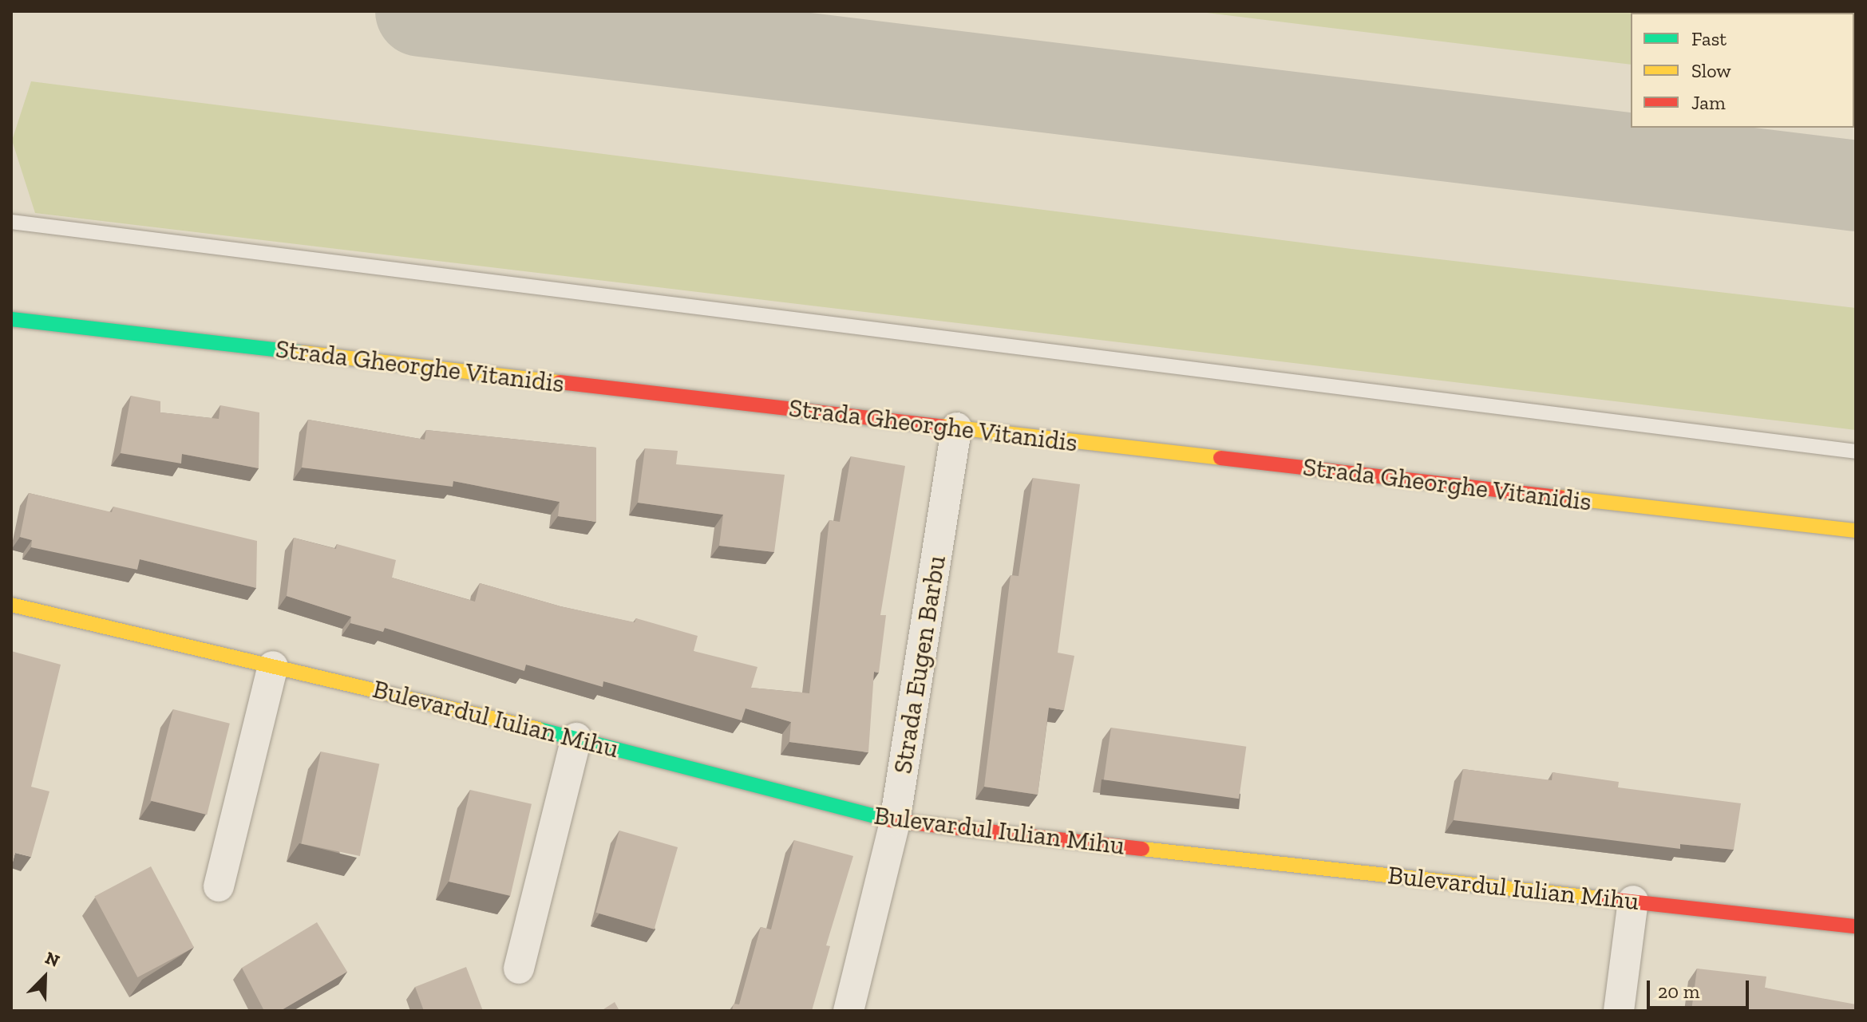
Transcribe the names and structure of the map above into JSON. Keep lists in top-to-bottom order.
{
  "streets": {
    "street": ["Strada Gheorghe Vitanidis", "Strada Eugen Barbu", "Bulevardul Iulian Mihu"]
  },
  "crossings": [
    ["Strada Gheorghe Vitanidis", "Strada Eugen Barbu"],
    ["Strada Eugen Barbu", "Bulevardul Iulian Mihu"]
  ],
  "legend": ["Fast", "Slow", "Jam"],
  "scale_bar": "20 m",
  "north": "top right"
}
